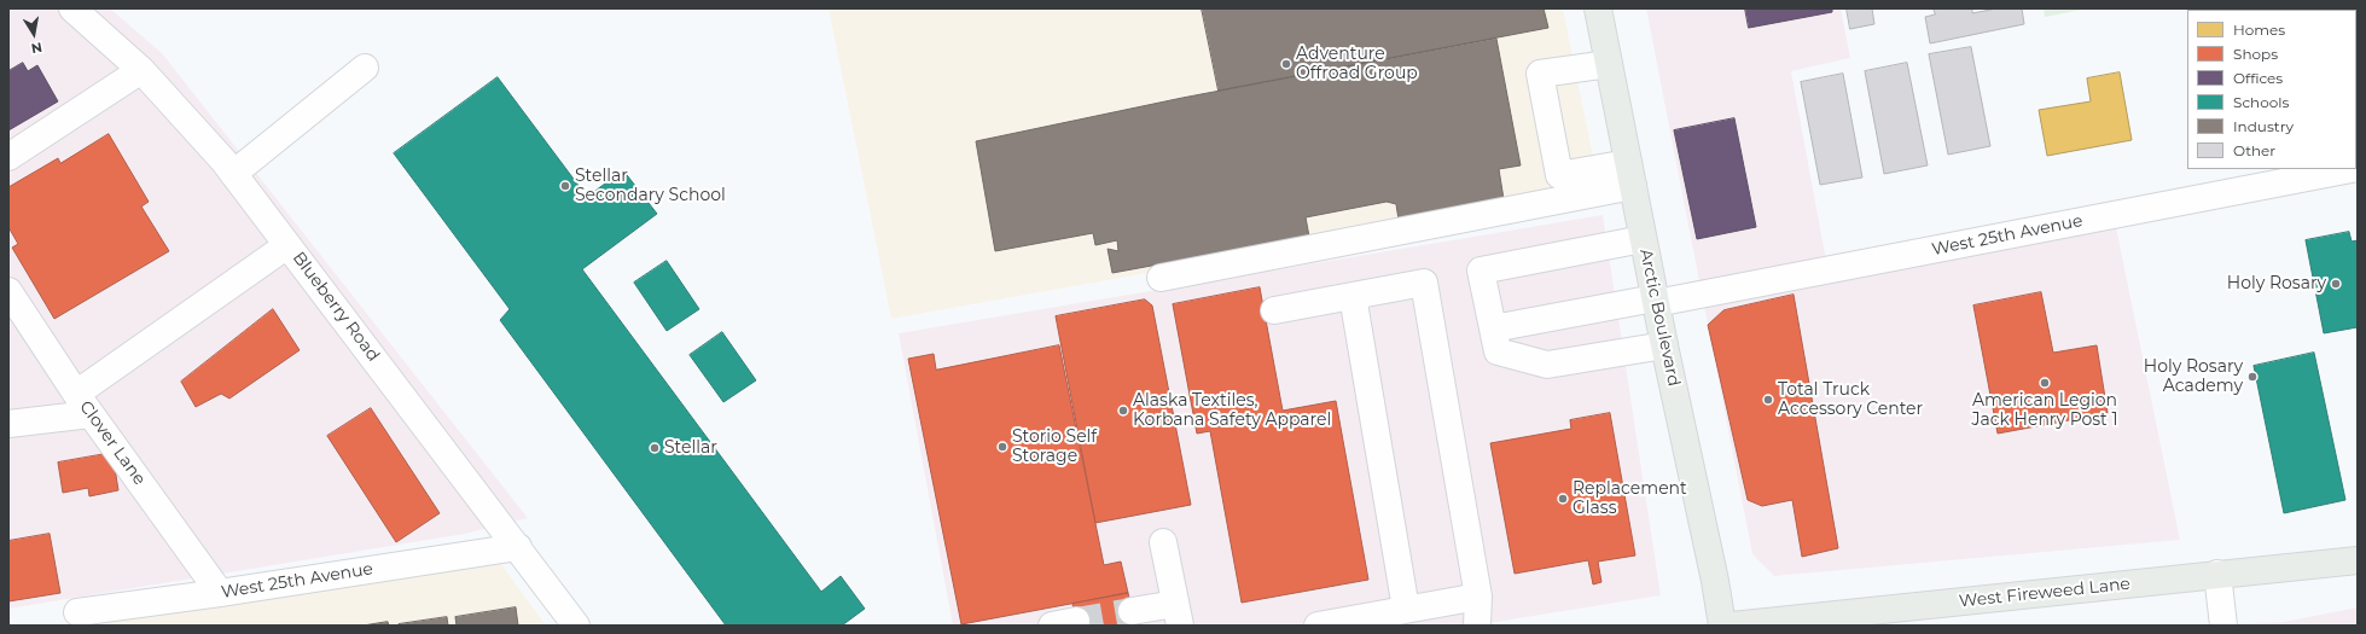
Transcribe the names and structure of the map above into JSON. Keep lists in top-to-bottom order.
{
  "streets": {
    "main road": ["Arctic Boulevard", "West Fireweed Lane"],
    "street": ["West 25th Avenue", "Blueberry Road", "Clover Lane"]
  },
  "crossings": [
    ["West 25th Avenue", "Blueberry Road"],
    ["West 25th Avenue", "Arctic Boulevard"],
    ["West 25th Avenue", "Clover Lane"]
  ],
  "places": [
    "Adventure Offroad Group",
    "Stellar Secondary School",
    "Holy Rosary",
    "Holy Rosary Academy",
    "American Legion Jack Henry Post 1",
    "Total Truck Accessory Center",
    "Alaska Textiles, Korbana Safety Apparel",
    "Storio Self Storage",
    "Stellar",
    "Replacement Glass"
  ],
  "legend": [
    "Homes",
    "Shops",
    "Offices",
    "Schools",
    "Industry",
    "Other"
  ],
  "north": "bottom"
}
